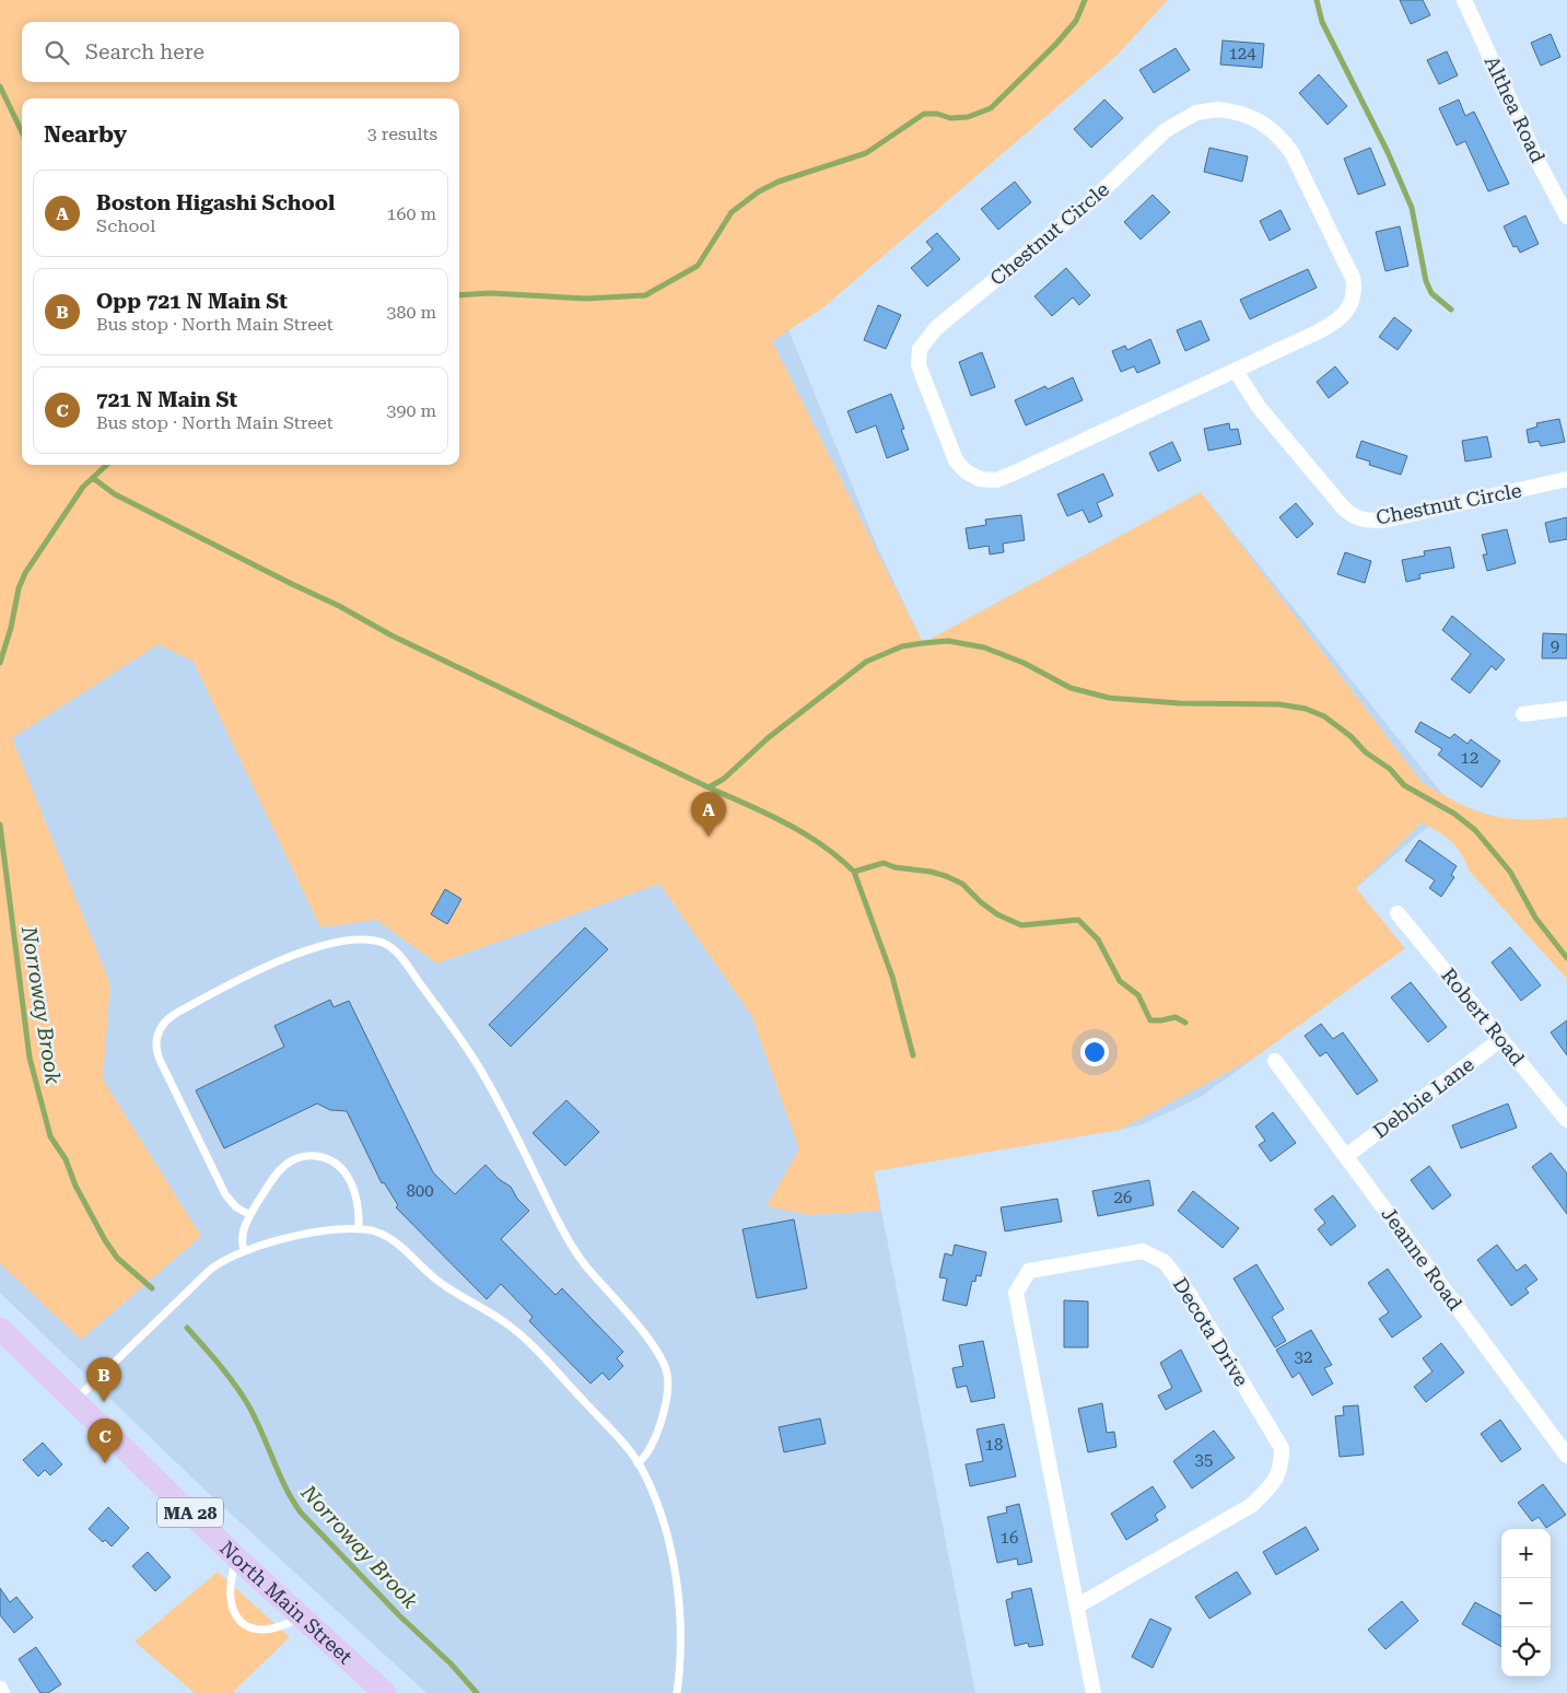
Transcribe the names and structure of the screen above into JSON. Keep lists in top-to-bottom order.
{
  "streets": {
    "main road": ["MA 28", "North Main Street"],
    "street": [
      "Althea Road",
      "Chestnut Circle",
      "Robert Road",
      "Debbie Lane",
      "Jeanne Road",
      "Decota Drive"
    ]
  },
  "crossings": [
    ["Robert Road", "Debbie Lane"],
    ["Debbie Lane", "Jeanne Road"]
  ],
  "water": ["Norroway Brook"],
  "house_numbers": [
    "124",
    "9",
    "12",
    "800",
    "26",
    "32",
    "18",
    "35",
    "16"
  ],
  "page": {
    "search": "Search here",
    "heading": ["Nearby", "3 results"],
    "list": [
      {
        "mark": "A",
        "name": "Boston Higashi School",
        "note": "School",
        "value": "160 m"
      },
      {
        "mark": "B",
        "name": "Opp 721 N Main St",
        "note": "Bus stop · North Main Street",
        "value": "380 m"
      },
      {
        "mark": "C",
        "name": "721 N Main St",
        "note": "Bus stop · North Main Street",
        "value": "390 m"
      }
    ],
    "pins": ["A", "B", "C"],
    "map_buttons": ["+", "−"]
  }
}
